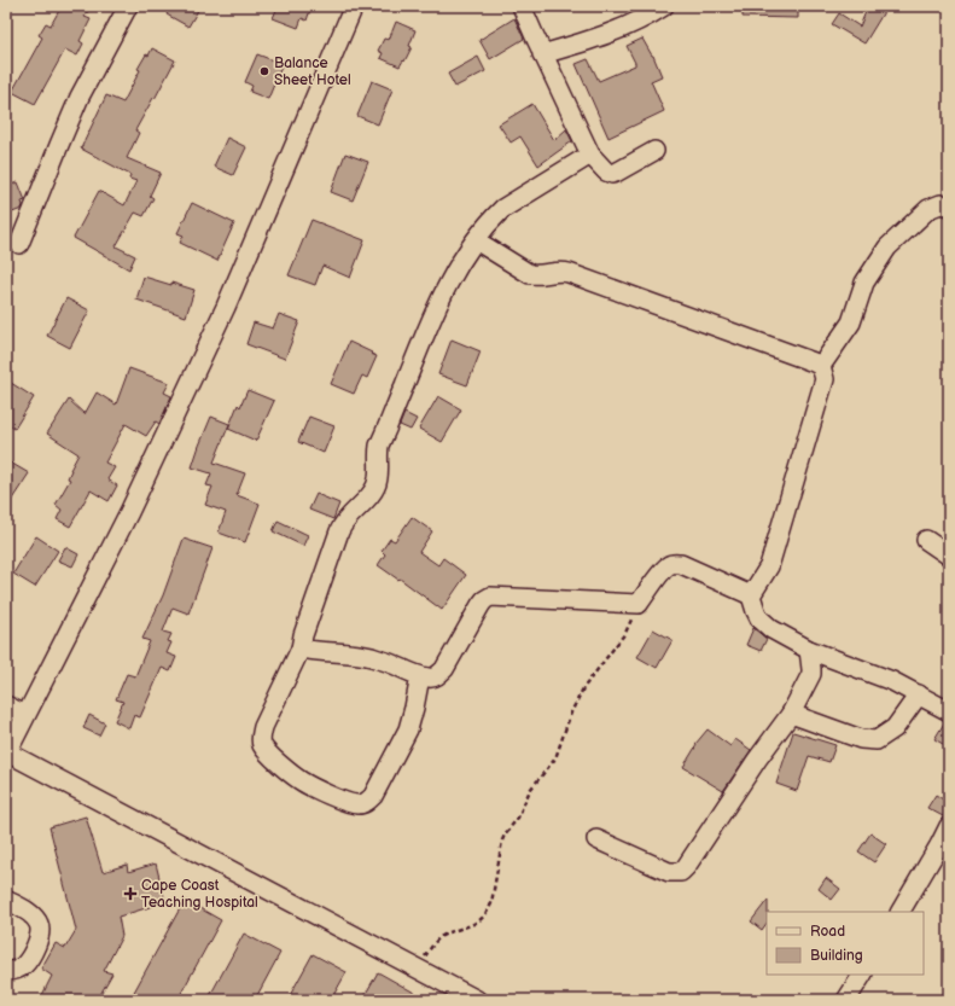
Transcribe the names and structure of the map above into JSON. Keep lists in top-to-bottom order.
{
  "places": {
    "other": ["Balance Sheet Hotel"],
    "health": ["Cape Coast Teaching Hospital"]
  },
  "legend": ["Road", "Building"]
}
